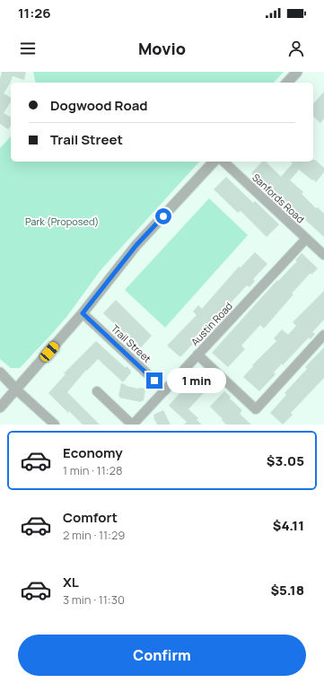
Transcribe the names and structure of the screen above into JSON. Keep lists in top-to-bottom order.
{
  "streets": {
    "street": ["Sanfords Road", "Austin Road", "Trail Street"]
  },
  "crossings": [
    ["Sanfords Road", "Austin Road"],
    ["Austin Road", "Trail Street"]
  ],
  "parks": ["Park (Proposed)"],
  "page": {
    "status": "11:26",
    "header": "Movio",
    "banner": ["Dogwood Road", "Trail Street"],
    "bubble": "1 min",
    "list": [
      {
        "name": "Economy",
        "note": "1 min · 11:28",
        "value": "$3.05"
      },
      {
        "name": "Comfort",
        "note": "2 min · 11:29",
        "value": "$4.11"
      },
      {
        "name": "XL",
        "note": "3 min · 11:30",
        "value": "$5.18"
      }
    ],
    "buttons": "Confirm"
  }
}
